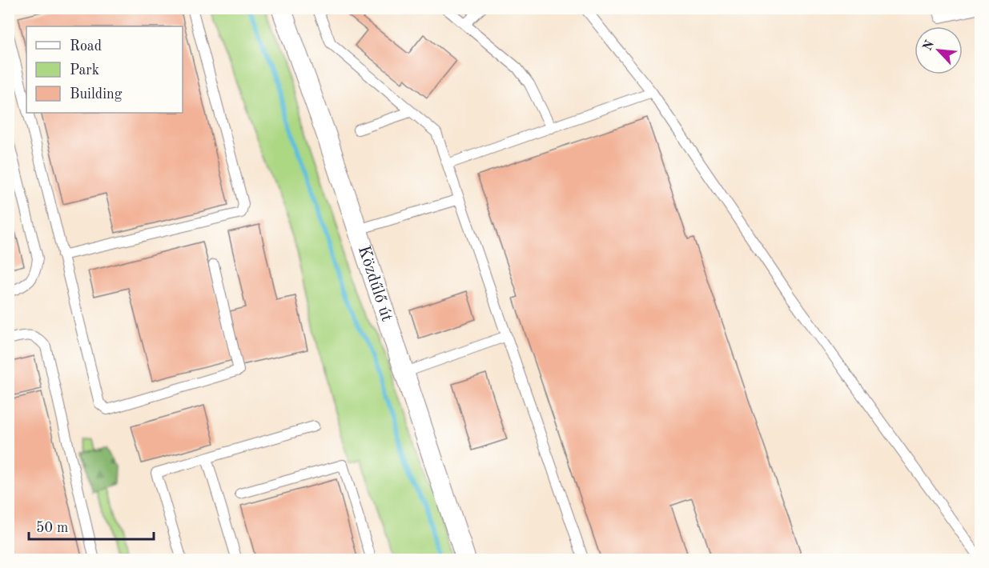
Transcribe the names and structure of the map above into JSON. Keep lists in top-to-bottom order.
{
  "streets": {
    "street": ["Közdűlő út"]
  },
  "legend": ["Road", "Park", "Building"],
  "scale_bar": "50 m",
  "north": "top left"
}
